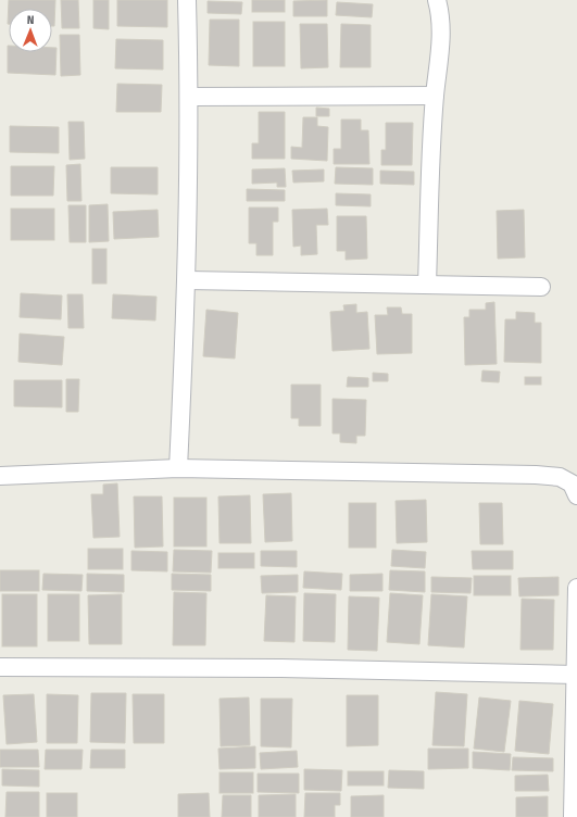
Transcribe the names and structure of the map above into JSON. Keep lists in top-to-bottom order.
{
  "north": "top"
}
